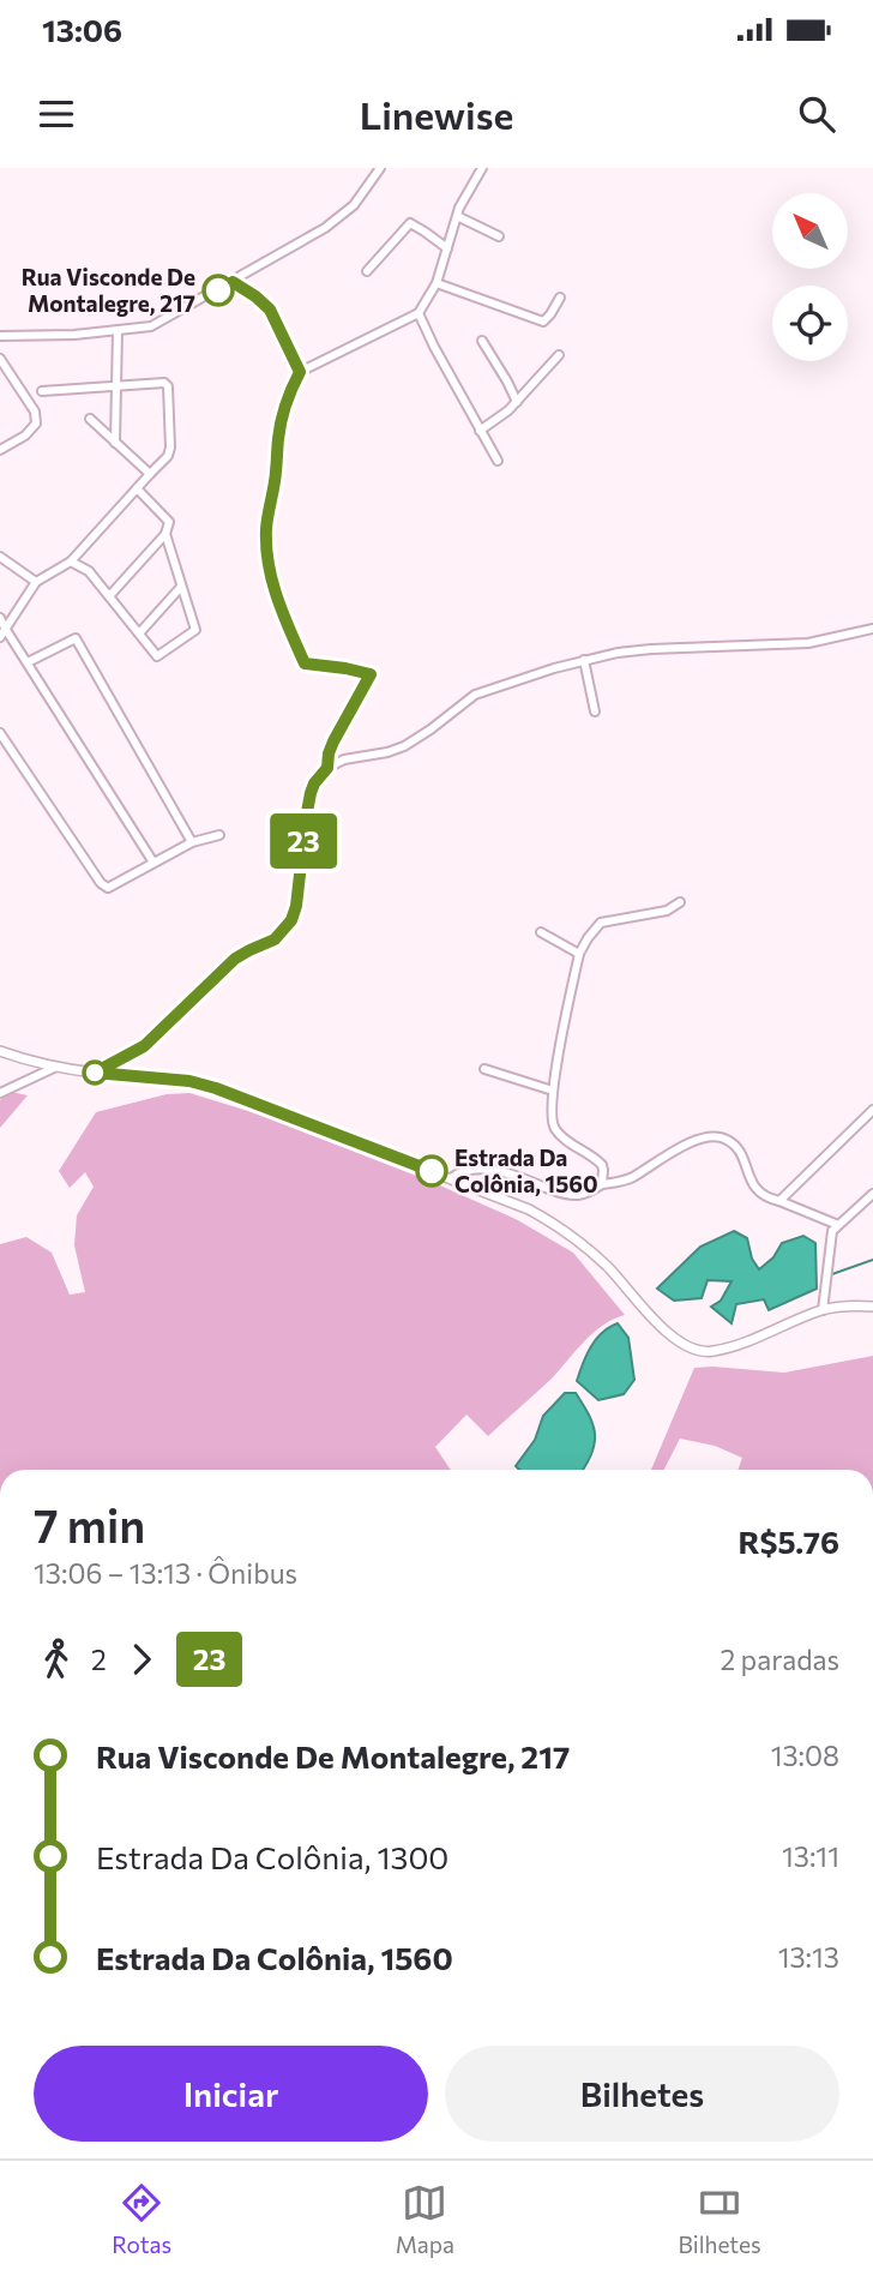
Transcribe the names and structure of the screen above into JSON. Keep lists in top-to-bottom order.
{
  "places": ["Rua Visconde De Montalegre, 217", "Estrada Da Colônia, 1560"],
  "lines": ["bus line 23"],
  "north": "top left",
  "page": {
    "status": "13:06",
    "header": "Linewise",
    "on_map": "23",
    "heading": ["7 min", "13:06 – 13:13 · Ônibus", "R$5.76"],
    "legs": ["2", "23", "2 paradas"],
    "list": [
      {
        "name": "Rua Visconde De Montalegre, 217",
        "value": "13:08"
      },
      {
        "name": "Estrada Da Colônia, 1300",
        "value": "13:11"
      },
      {
        "name": "Estrada Da Colônia, 1560",
        "value": "13:13"
      }
    ],
    "buttons": ["Iniciar", "Bilhetes"],
    "tabs": ["Rotas", "Mapa", "Bilhetes"]
  }
}
